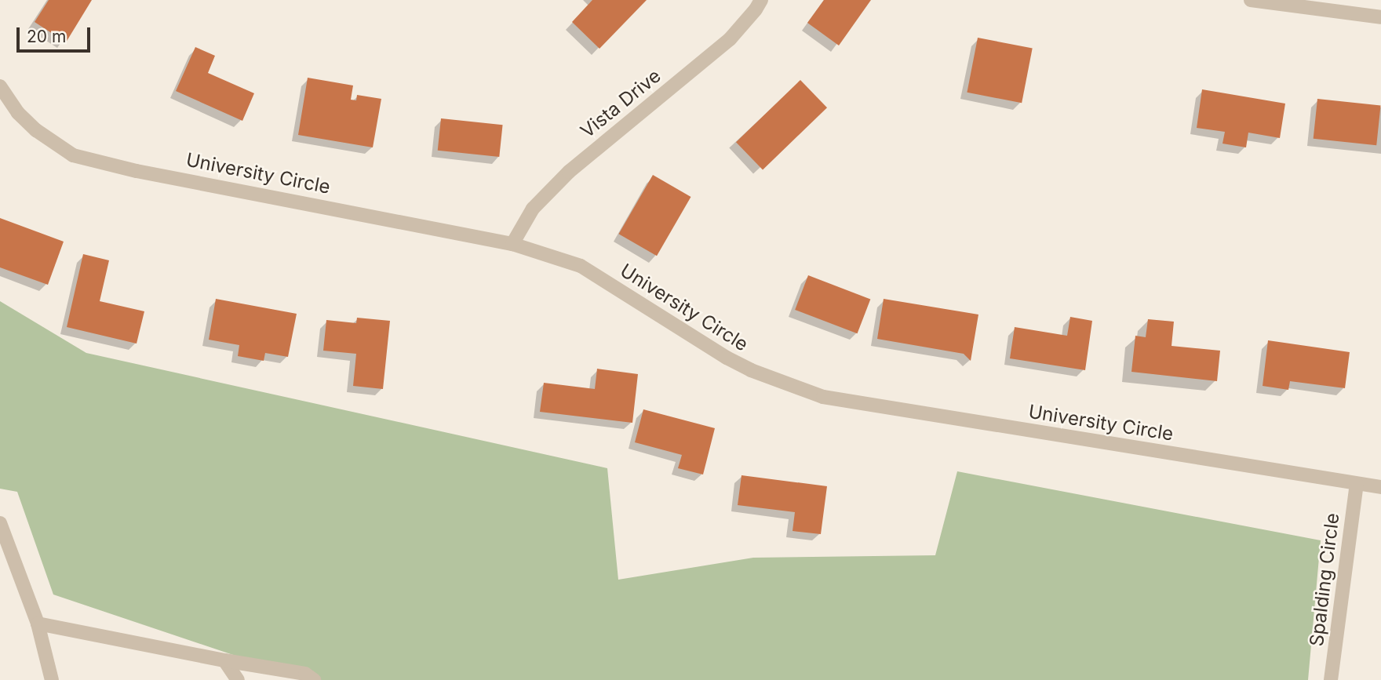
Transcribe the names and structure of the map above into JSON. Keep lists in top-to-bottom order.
{
  "streets": {
    "street": ["Vista Drive", "University Circle", "Spalding Circle"]
  },
  "crossings": [
    ["Vista Drive", "University Circle"],
    ["University Circle", "Spalding Circle"]
  ],
  "scale_bar": "20 m"
}
